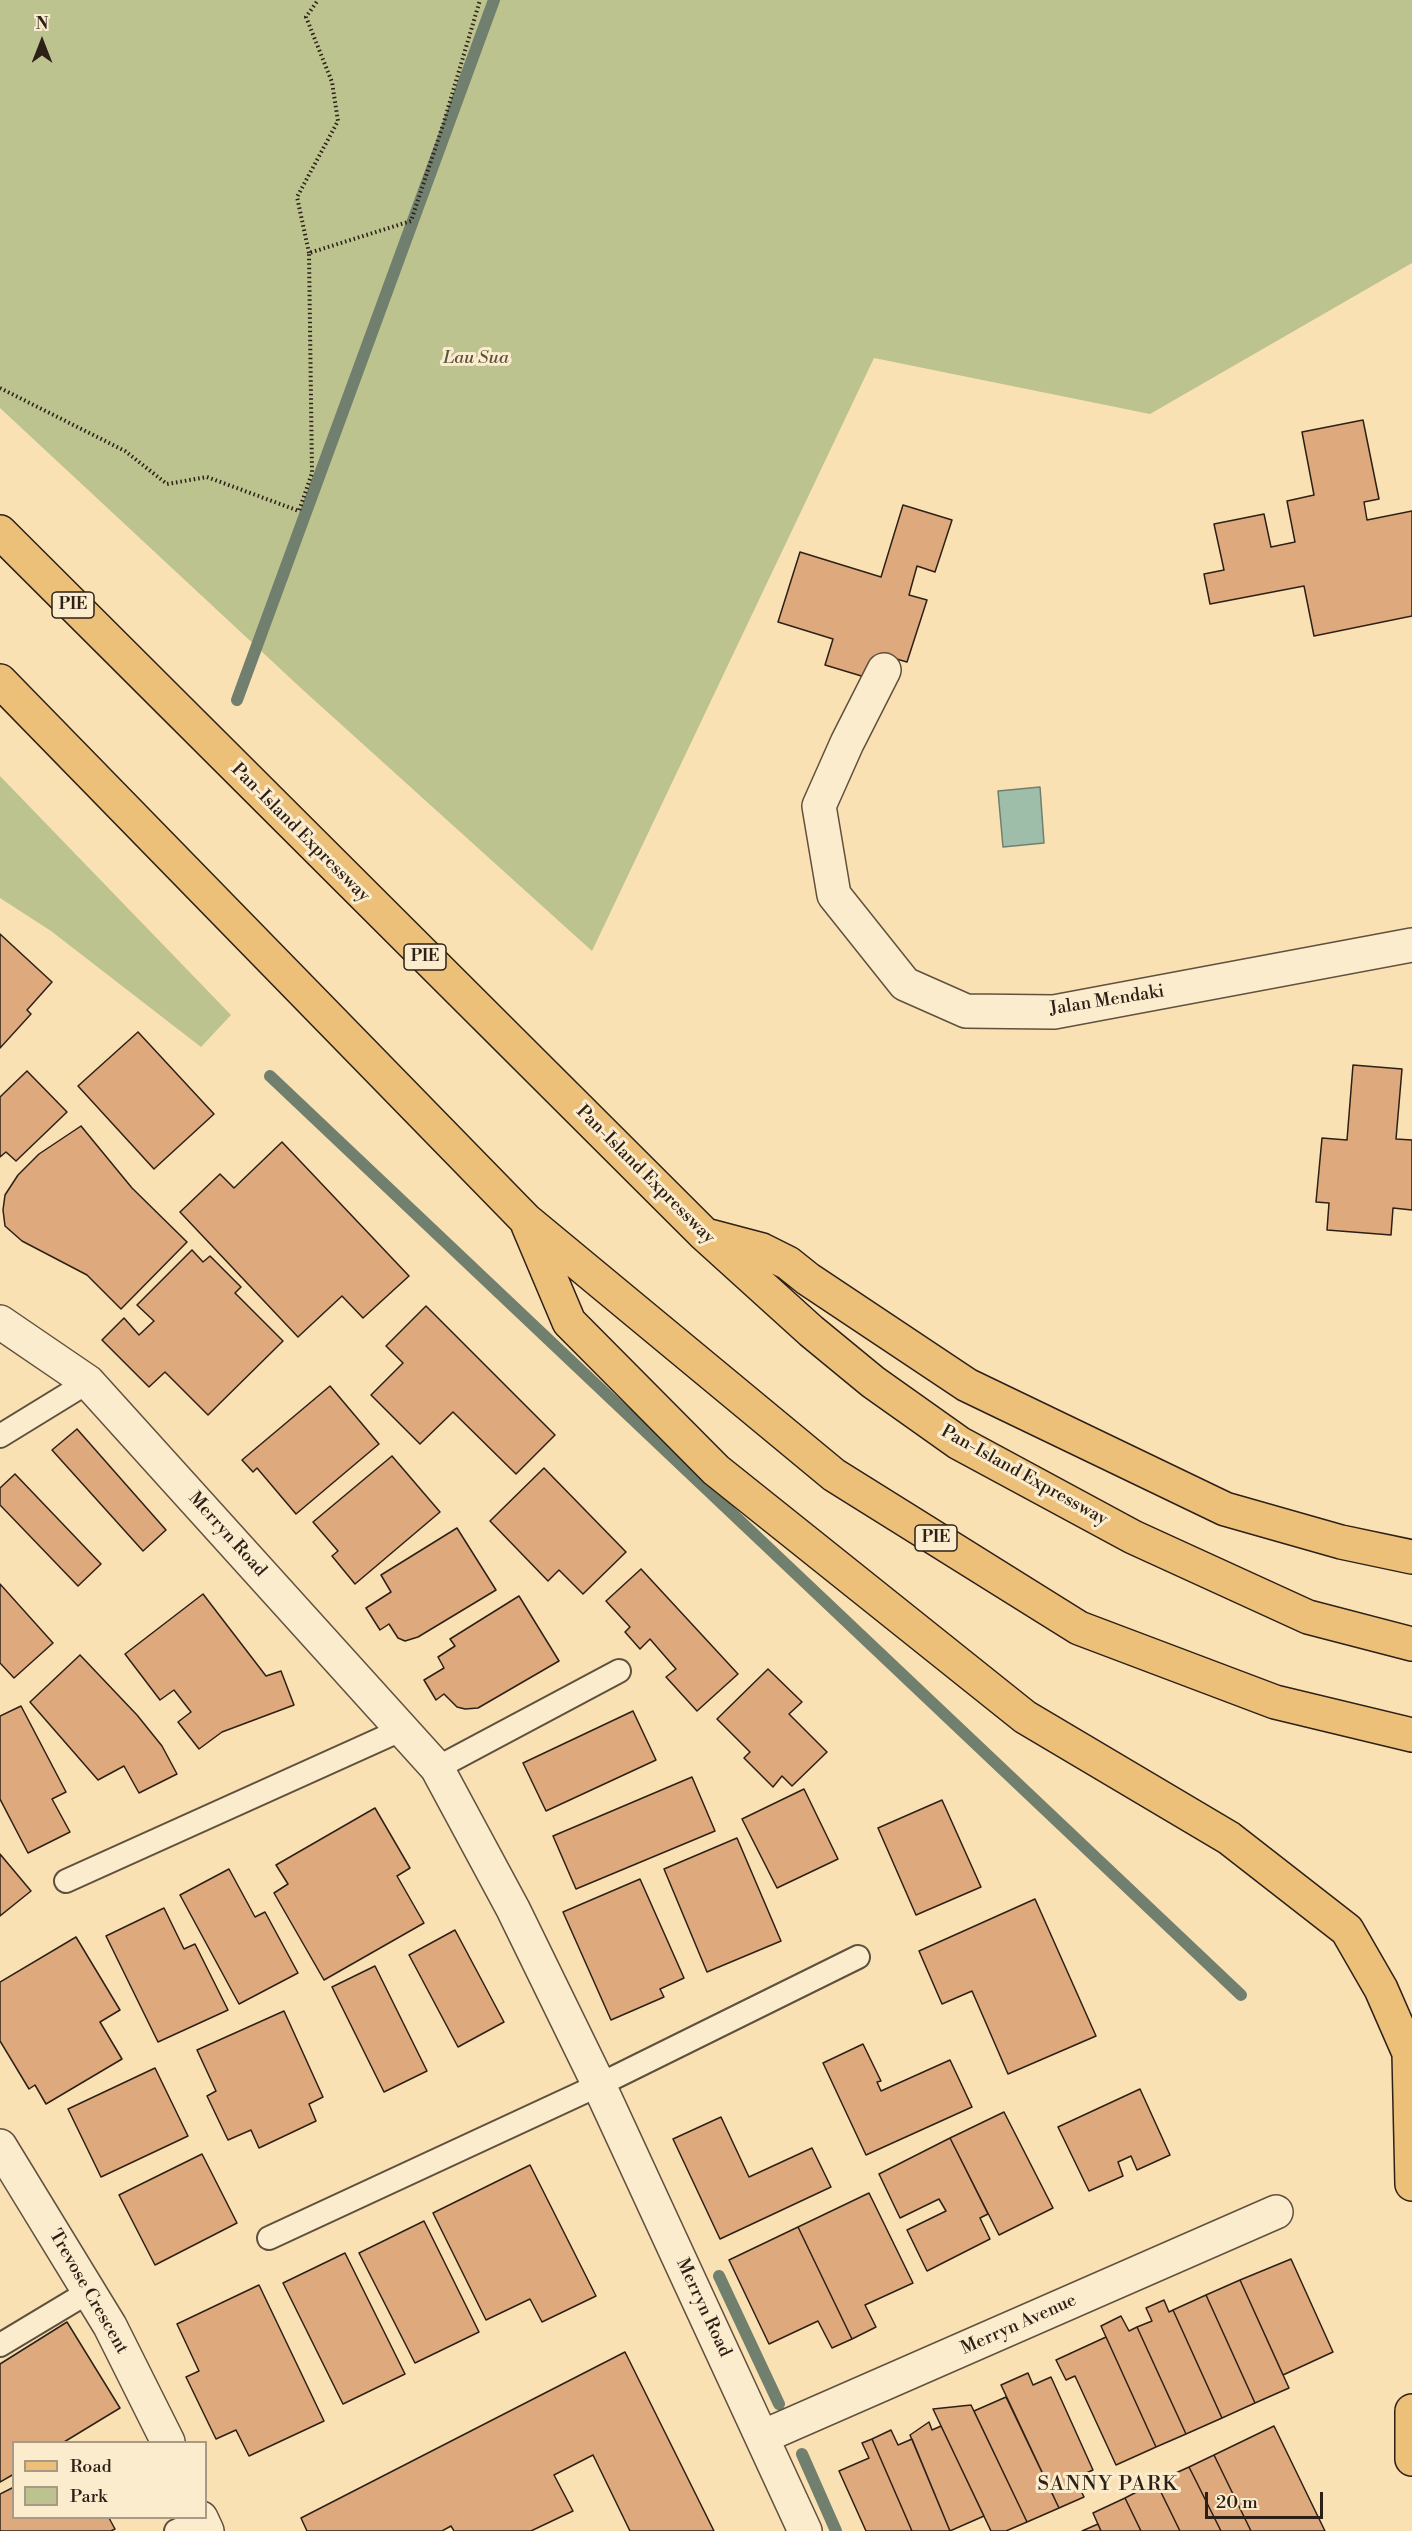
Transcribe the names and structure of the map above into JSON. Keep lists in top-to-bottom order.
{
  "streets": {
    "main road": ["PIE", "Pan-Island Expressway"],
    "street": [
      "Jalan Mendaki",
      "Merryn Road",
      "Trevose Crescent",
      "Merryn Avenue"
    ]
  },
  "crossings": [
    ["Merryn Road", "Merryn Avenue"]
  ],
  "districts": ["SANNY PARK"],
  "parks": ["Lau Sua"],
  "legend": ["Road", "Park"],
  "scale_bar": "20 m",
  "north": "top"
}
